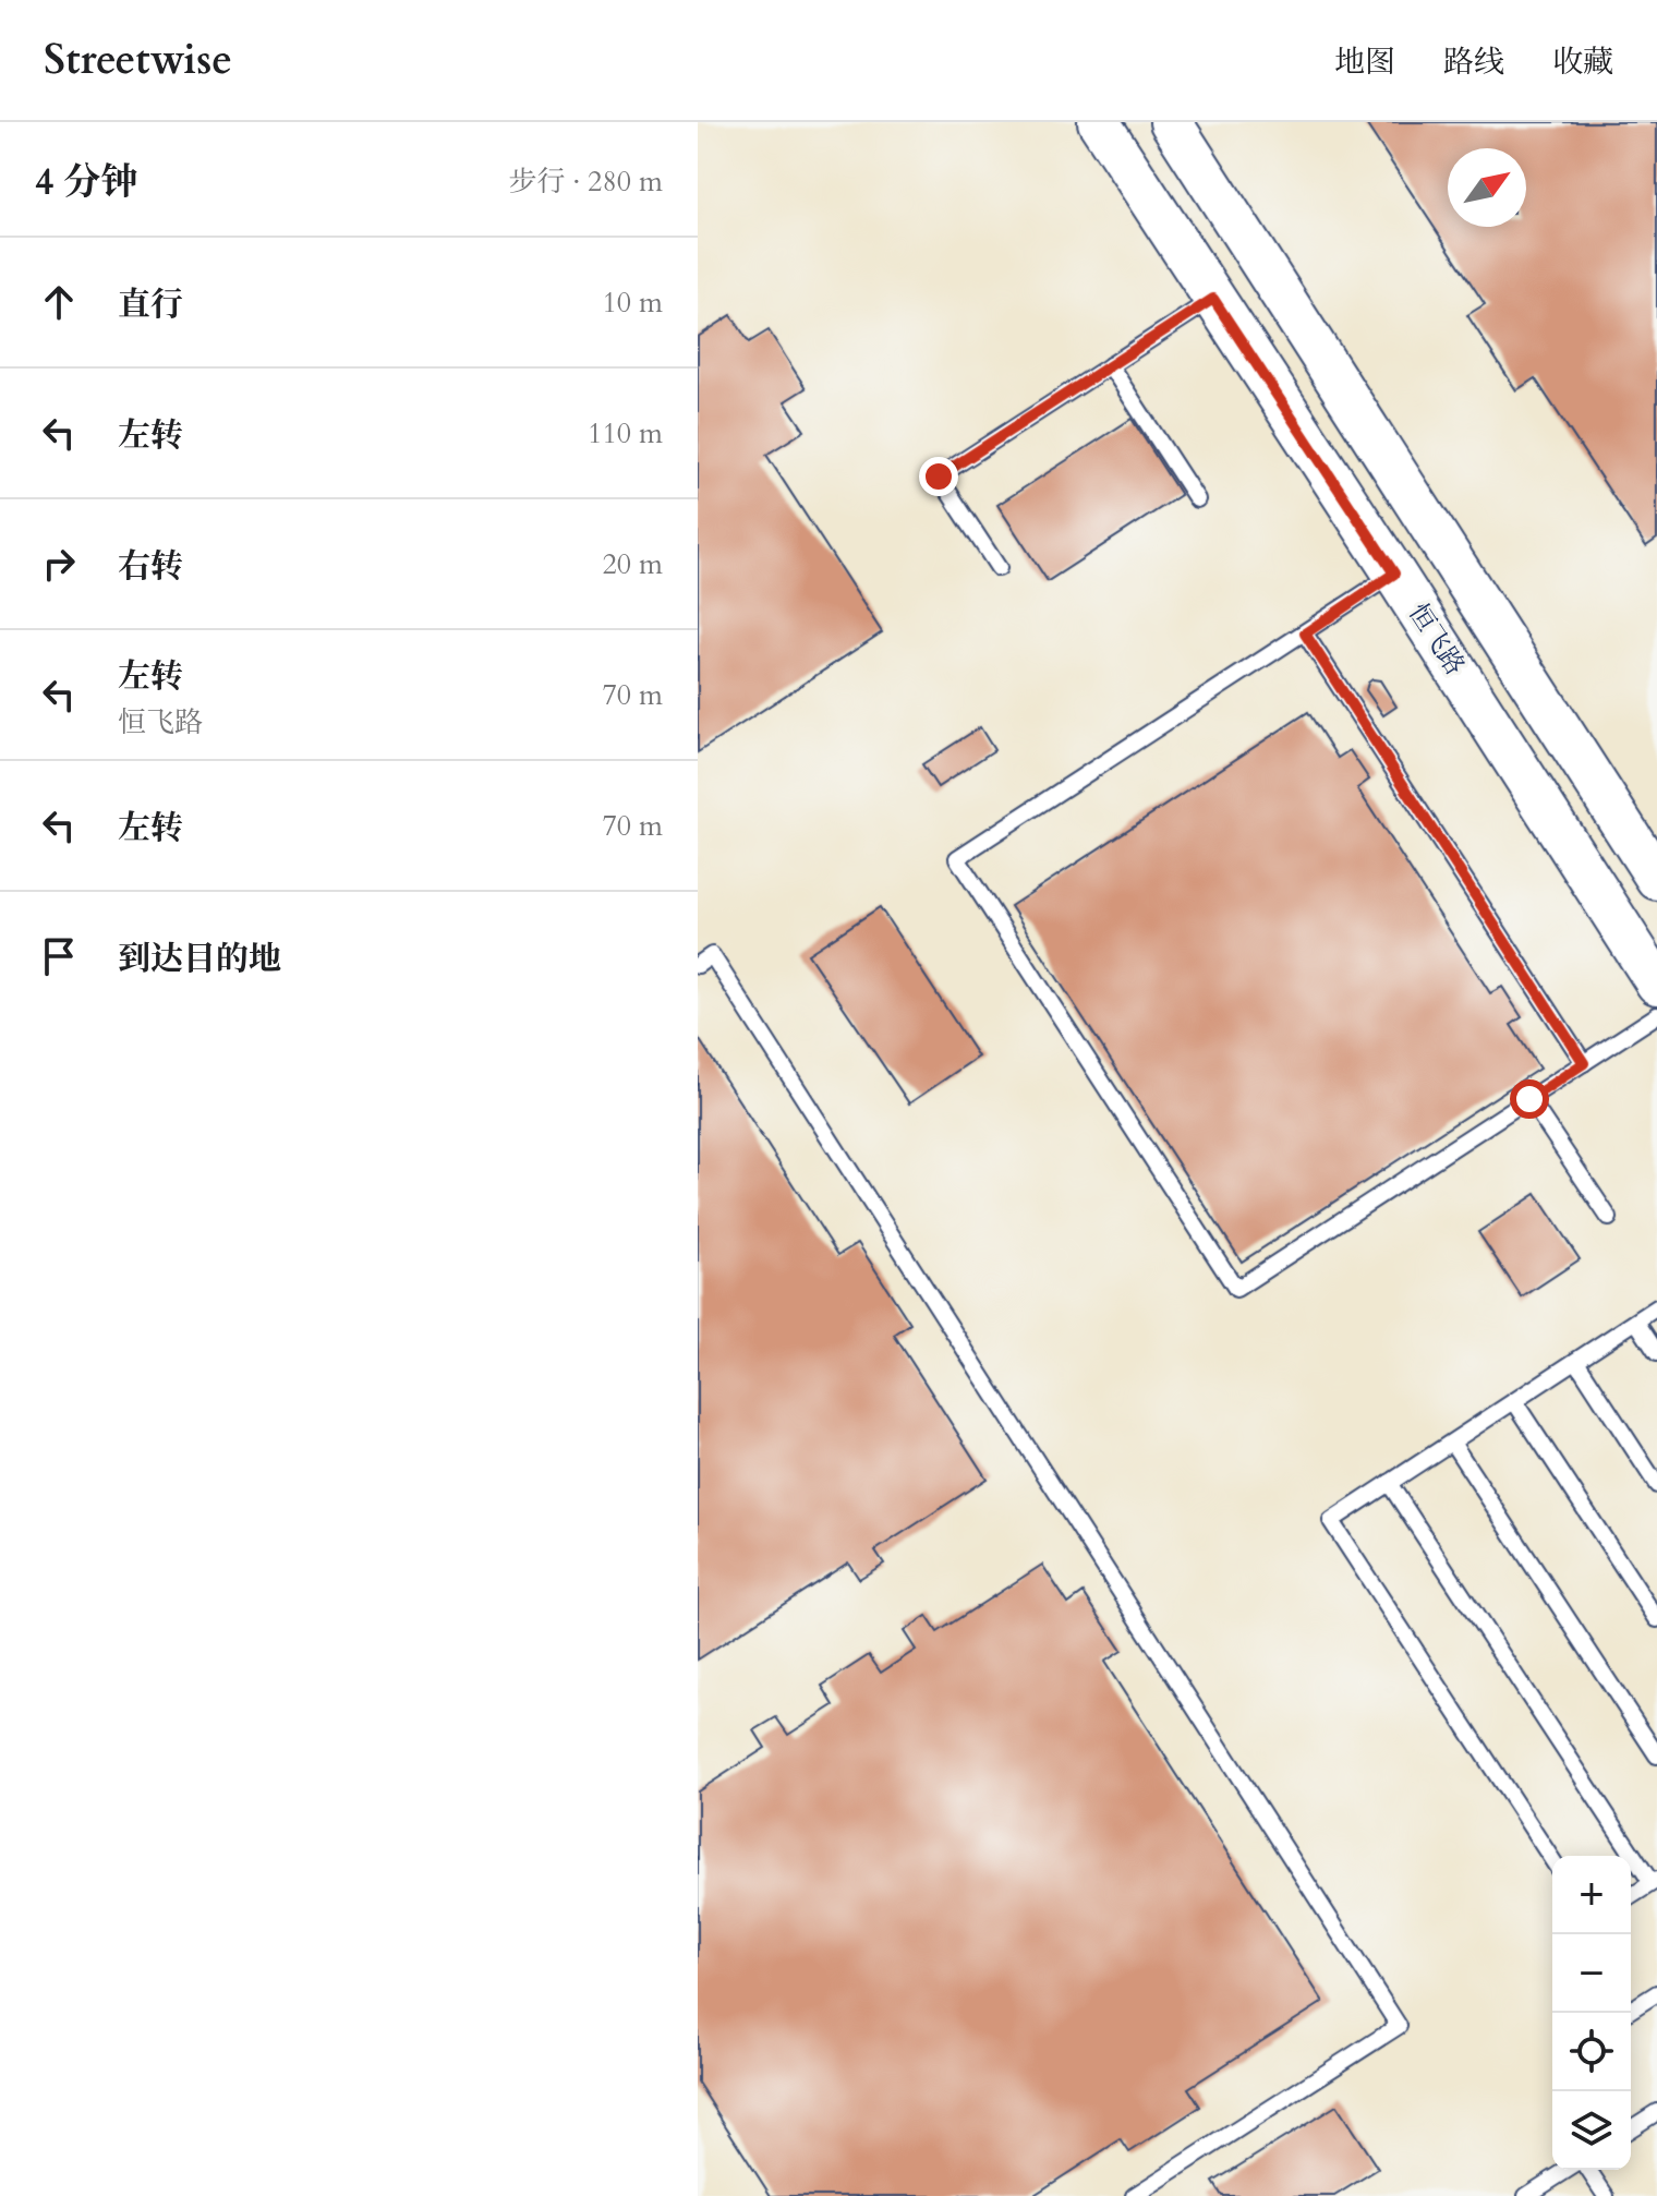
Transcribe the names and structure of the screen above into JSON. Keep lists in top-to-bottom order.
{
  "streets": {
    "main road": ["恒飞路"]
  },
  "north": "top right",
  "page": {
    "header": "Streetwise",
    "nav": ["地图", "路线", "收藏"],
    "heading": ["4 分钟", "步行 · 280 m"],
    "list": [
      ["直行", "10 m"],
      ["左转", "110 m"],
      ["右转", "20 m"],
      ["左转", "恒飞路", "70 m"],
      ["左转", "70 m"],
      "到达目的地"
    ],
    "map_buttons": ["+", "−"]
  }
}
